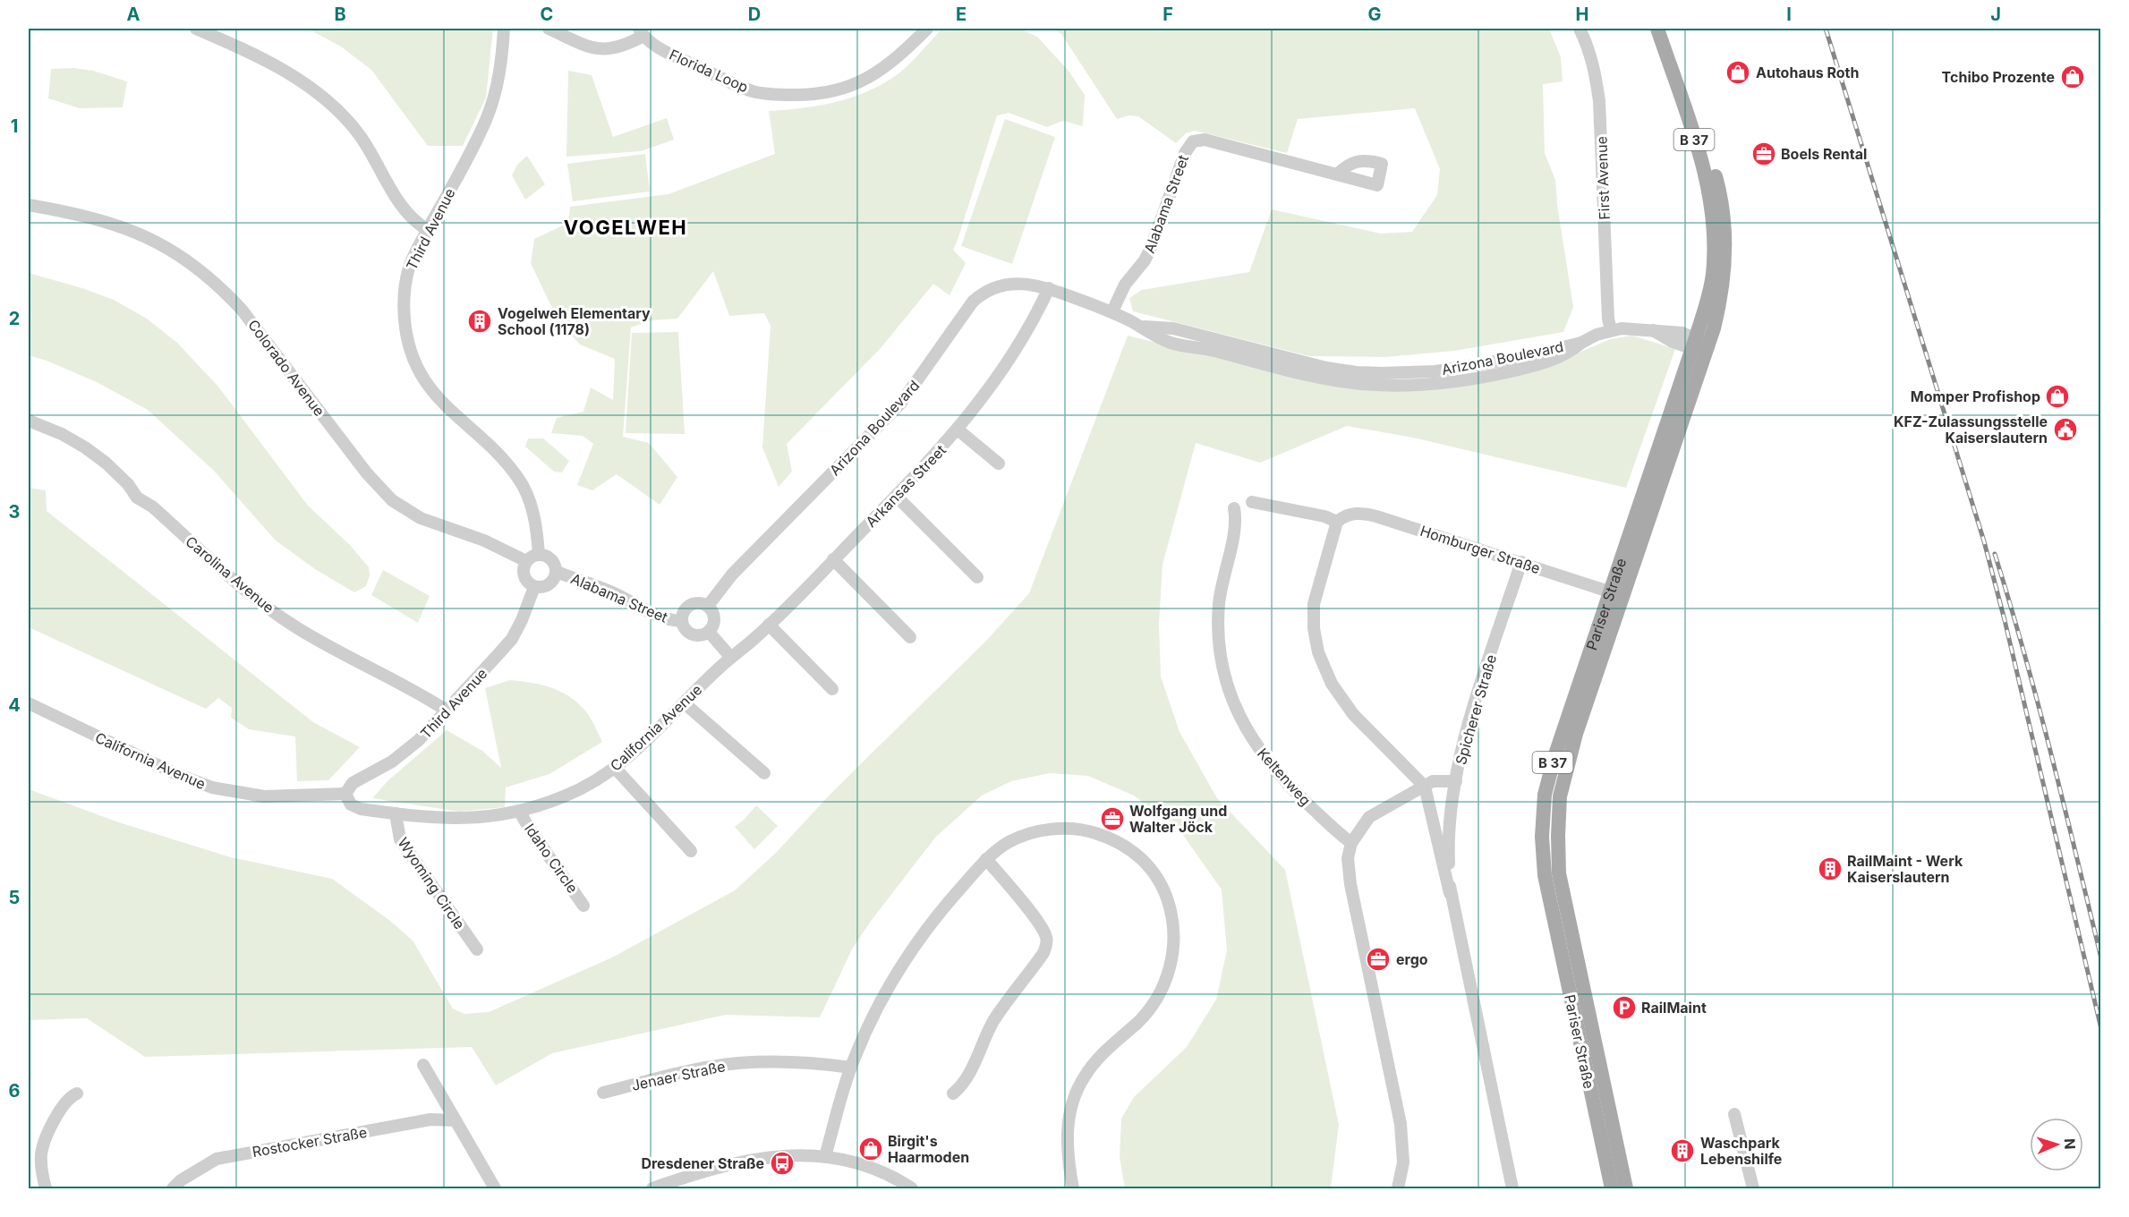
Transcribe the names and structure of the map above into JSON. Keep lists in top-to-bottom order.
{
  "streets": {
    "main road": ["B 37", "Pariser Straße"],
    "street": [
      "Florida Loop",
      "First Avenue",
      "Alabama Street",
      "Third Avenue",
      "Arizona Boulevard",
      "Colorado Avenue",
      "Arkansas Street",
      "Homburger Straße",
      "Carolina Avenue",
      "Spicherer Straße",
      "California Avenue",
      "Keltenweg",
      "Idaho Circle",
      "Wyoming Circle",
      "Jenaer Straße",
      "Rostocker Straße"
    ]
  },
  "crossings": [
    ["First Avenue", "Arizona Boulevard"],
    ["Alabama Street", "Third Avenue"],
    ["Alabama Street", "Arizona Boulevard"],
    ["Alabama Street", "Colorado Avenue"],
    ["Third Avenue", "Colorado Avenue"],
    ["Third Avenue", "Carolina Avenue"],
    ["Third Avenue", "California Avenue"],
    ["Arizona Boulevard", "Arkansas Street"],
    ["Arizona Boulevard", "Pariser Straße"],
    ["Arkansas Street", "California Avenue"],
    ["Homburger Straße", "Pariser Straße"],
    ["Homburger Straße", "Spicherer Straße"],
    ["California Avenue", "Idaho Circle"],
    ["California Avenue", "Wyoming Circle"]
  ],
  "districts": ["VOGELWEH"],
  "places": {
    "shop": [
      "Autohaus Roth",
      "Tchibo Prozente",
      "Momper Profishop",
      "Birgit's Haarmoden"
    ],
    "office": ["Boels Rental", "Wolfgang und Walter Jöck", "ergo"],
    "building": ["Vogelweh Elementary School (1178)", "RailMaint - Werk Kaiserslautern", "Waschpark Lebenshilfe"],
    "public building": ["KFZ-Zulassungsstelle Kaiserslautern"],
    "parking": ["RailMaint"],
    "bus stop": ["Dresdener Straße"]
  },
  "north": "right",
  "grid": {
    "columns": [
      "A",
      "B",
      "C",
      "D",
      "E",
      "F",
      "G",
      "H",
      "I",
      "J"
    ],
    "rows": [
      "1",
      "2",
      "3",
      "4",
      "5",
      "6"
    ]
  }
}
